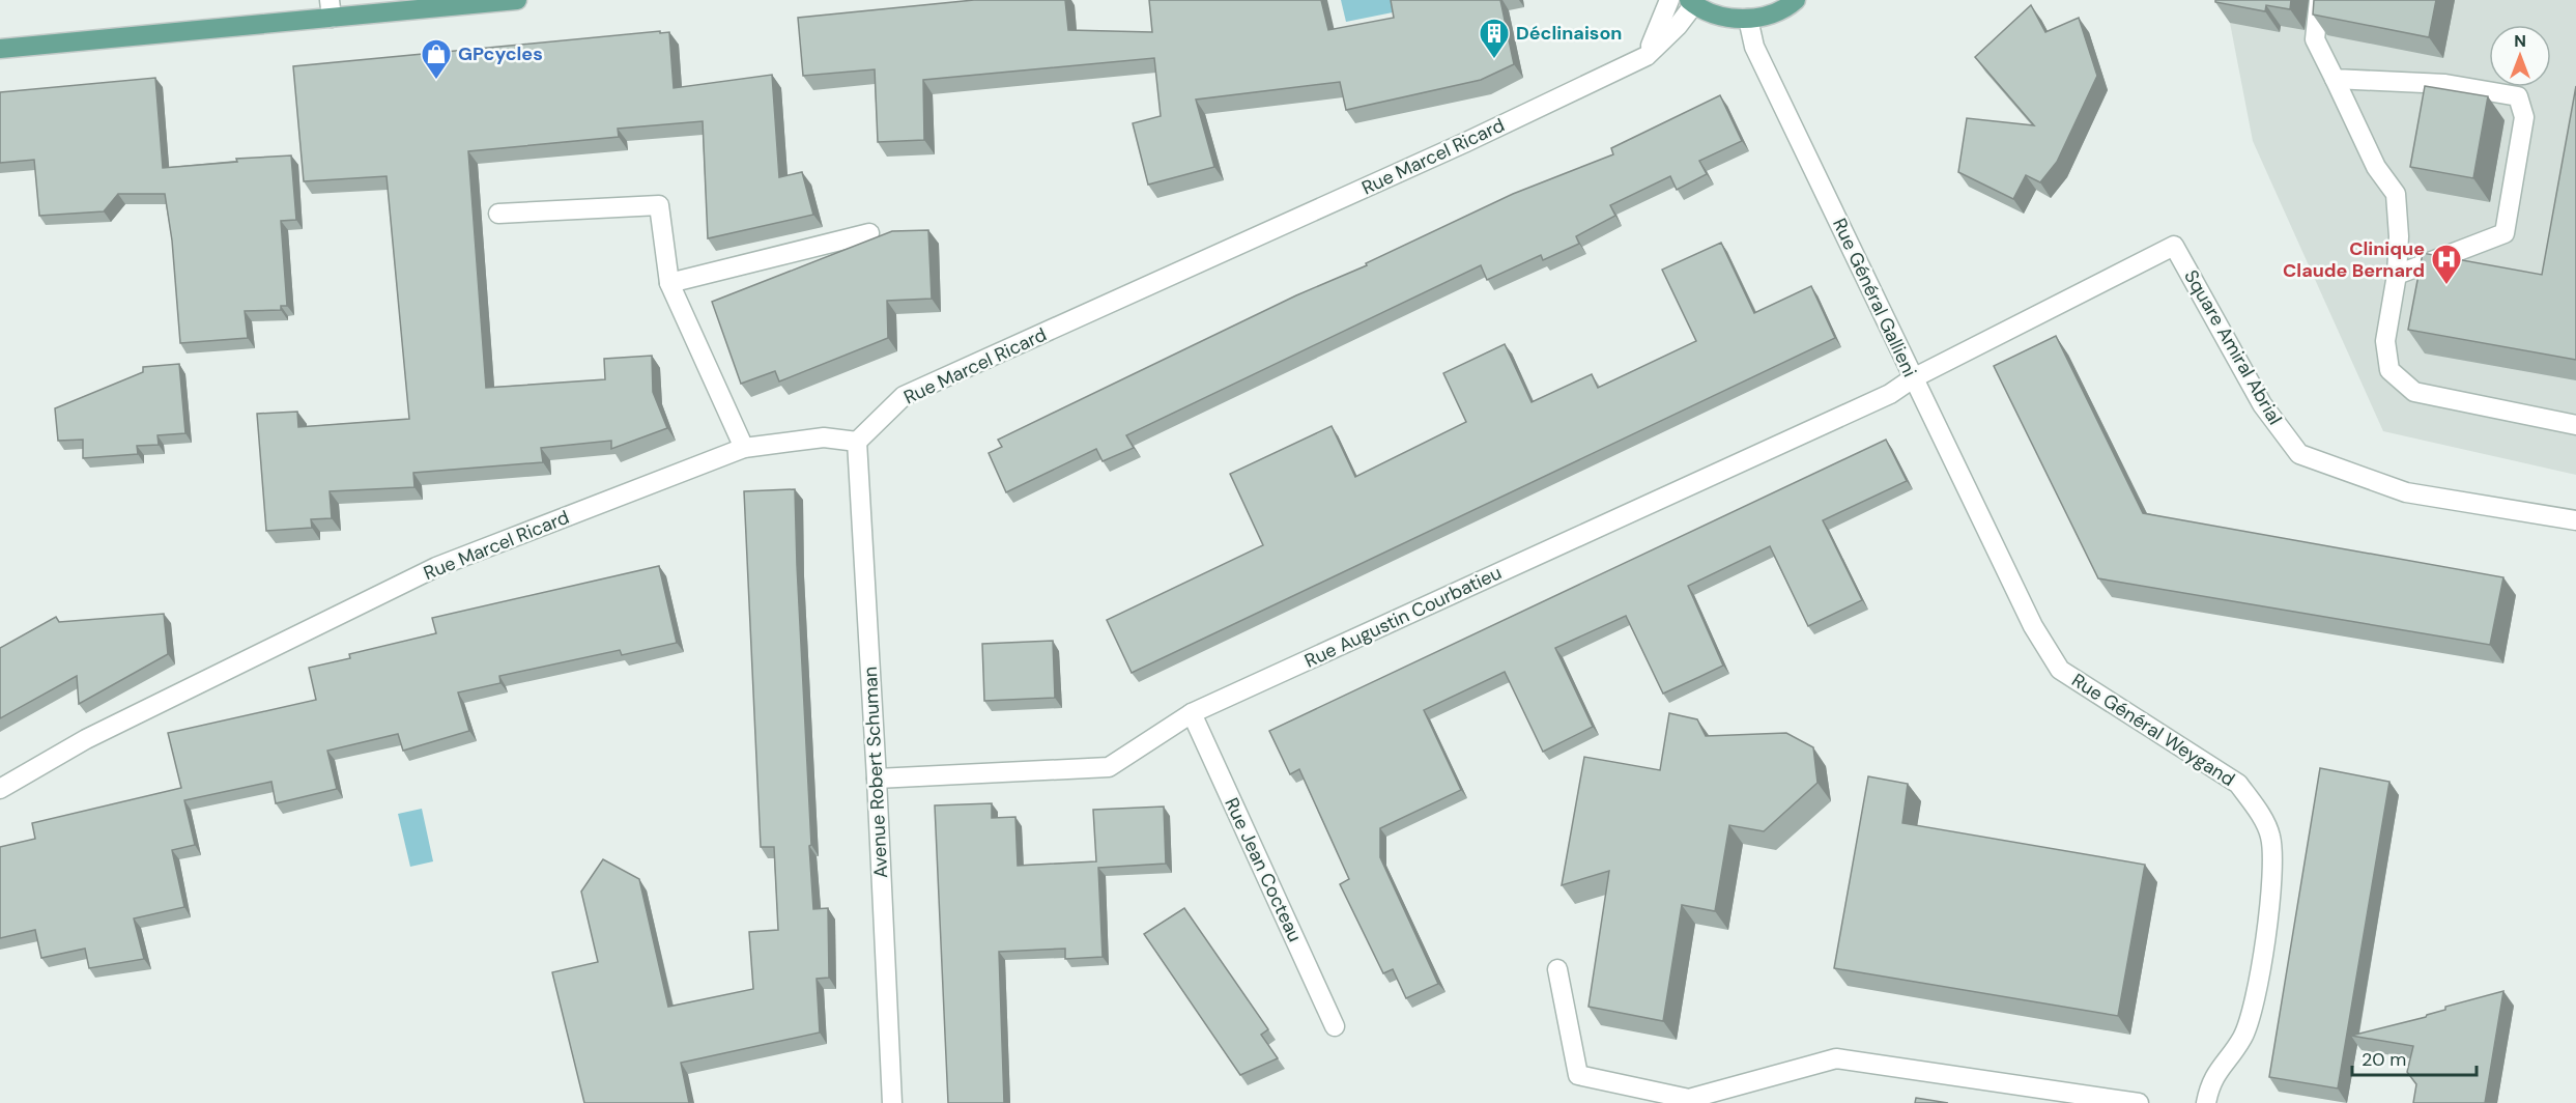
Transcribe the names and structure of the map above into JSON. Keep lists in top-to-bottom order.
{
  "streets": {
    "street": [
      "Rue Marcel Ricard",
      "Rue Général Gallieni",
      "Square Amiral Abrial",
      "Rue Augustin Courbatieu",
      "Rue Général Weygand",
      "Avenue Robert Schuman",
      "Rue Jean Cocteau"
    ]
  },
  "crossings": [
    ["Rue Marcel Ricard", "Avenue Robert Schuman"],
    ["Rue Général Gallieni", "Square Amiral Abrial"],
    ["Rue Général Gallieni", "Rue Augustin Courbatieu"],
    ["Rue Général Gallieni", "Rue Général Weygand"],
    ["Square Amiral Abrial", "Rue Augustin Courbatieu"],
    ["Rue Augustin Courbatieu", "Avenue Robert Schuman"],
    ["Rue Augustin Courbatieu", "Rue Jean Cocteau"]
  ],
  "places": {
    "building": ["Déclinaison"],
    "shop": ["GPcycles"],
    "hospital": ["Clinique Claude Bernard"]
  },
  "scale_bar": "20 m",
  "north": "top"
}
